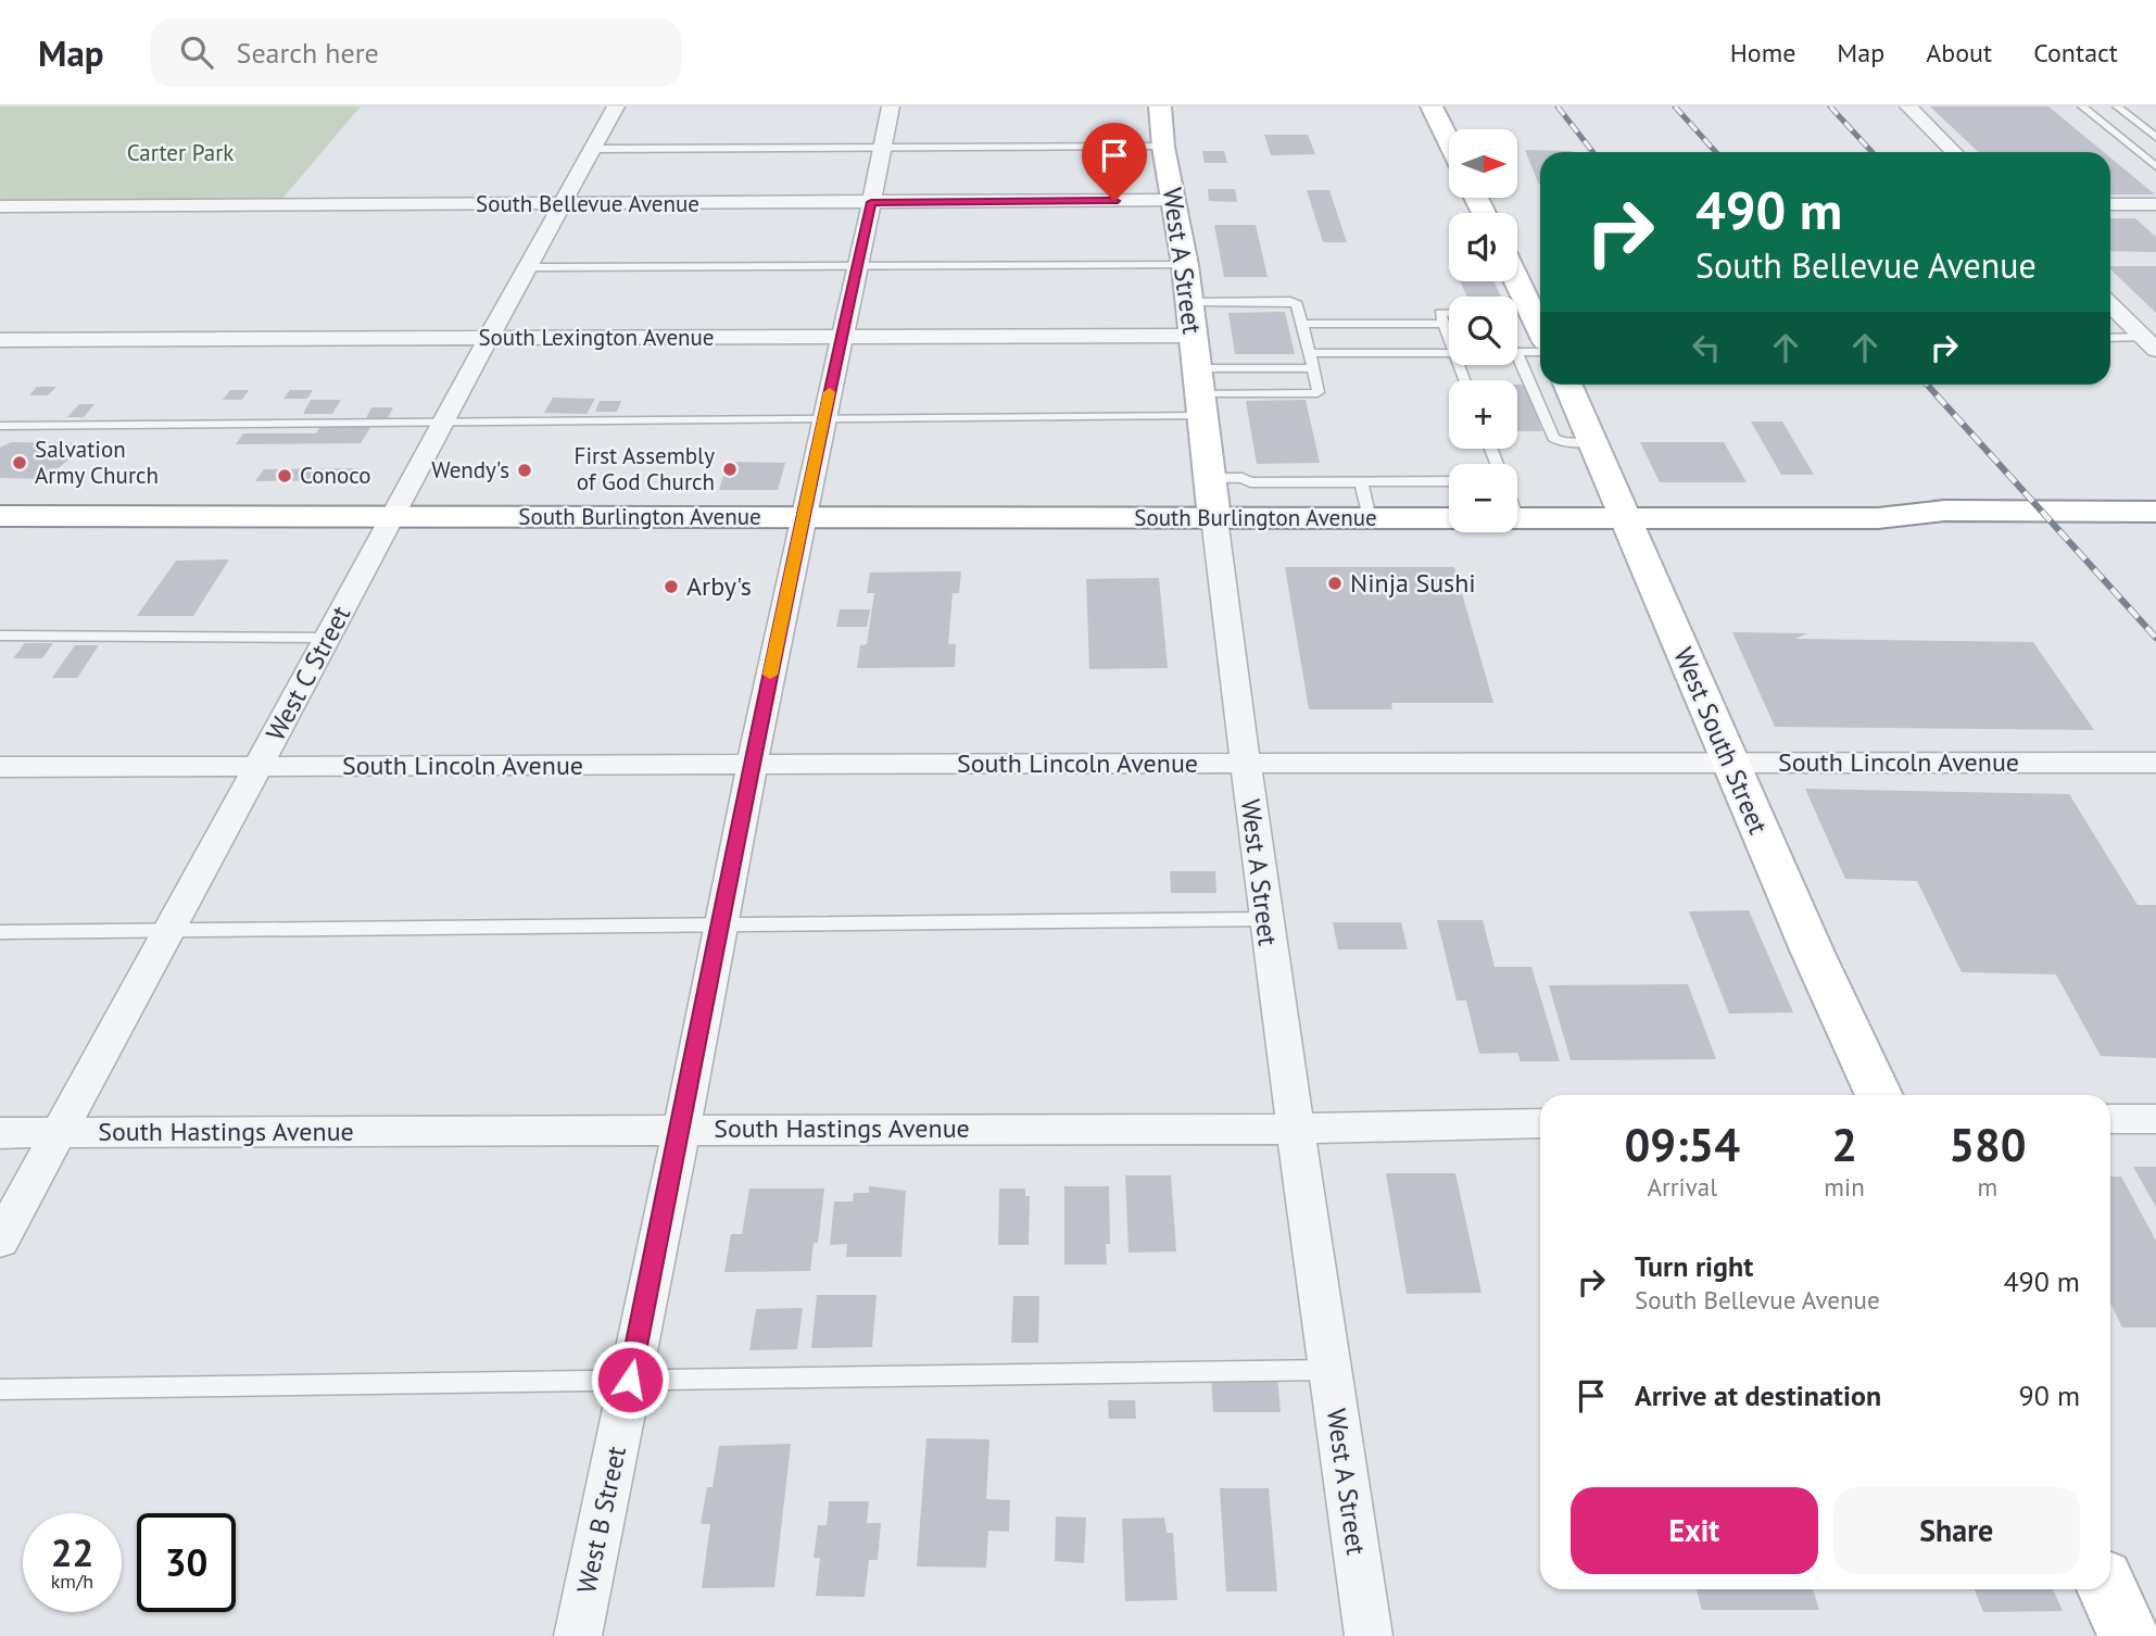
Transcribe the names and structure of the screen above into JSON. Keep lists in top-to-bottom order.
{
  "streets": {
    "main road": ["West A Street", "South Burlington Avenue", "West South Street"],
    "street": [
      "South Bellevue Avenue",
      "South Lexington Avenue",
      "West C Street",
      "South Lincoln Avenue",
      "South Hastings Avenue",
      "West B Street"
    ]
  },
  "crossings": [
    ["South Bellevue Avenue", "West A Street"],
    ["South Bellevue Avenue", "West C Street"],
    ["South Bellevue Avenue", "West B Street"],
    ["West A Street", "South Lexington Avenue"],
    ["West A Street", "South Burlington Avenue"],
    ["West A Street", "South Lincoln Avenue"],
    ["West A Street", "South Hastings Avenue"],
    ["South Lexington Avenue", "West C Street"],
    ["South Lexington Avenue", "West B Street"],
    ["South Burlington Avenue", "West C Street"],
    ["South Burlington Avenue", "West B Street"],
    ["West C Street", "South Lincoln Avenue"],
    ["West C Street", "South Hastings Avenue"],
    ["West South Street", "South Lincoln Avenue"],
    ["South Lincoln Avenue", "West B Street"],
    ["South Hastings Avenue", "West B Street"]
  ],
  "parks": ["Carter Park"],
  "places": [
    "Salvation Army Church",
    "First Assembly of God Church",
    "Wendy's",
    "Conoco",
    "Ninja Sushi",
    "Arby's"
  ],
  "north": "right",
  "page": {
    "header": "Map",
    "search": "Search here",
    "nav": [
      "Home",
      "Map",
      "About",
      "Contact"
    ],
    "map_buttons": ["+", "−"],
    "turn": ["490 m", "South Bellevue Avenue"],
    "eta": [
      "09:54",
      "Arrival",
      "2",
      "min",
      "580",
      "m"
    ],
    "list": [
      {
        "name": "Turn right",
        "note": "South Bellevue Avenue",
        "value": "490 m"
      },
      {
        "name": "Arrive at destination",
        "value": "90 m"
      }
    ],
    "buttons": ["Exit", "Share"],
    "speed": "22 km/h",
    "limit": "30"
  }
}
